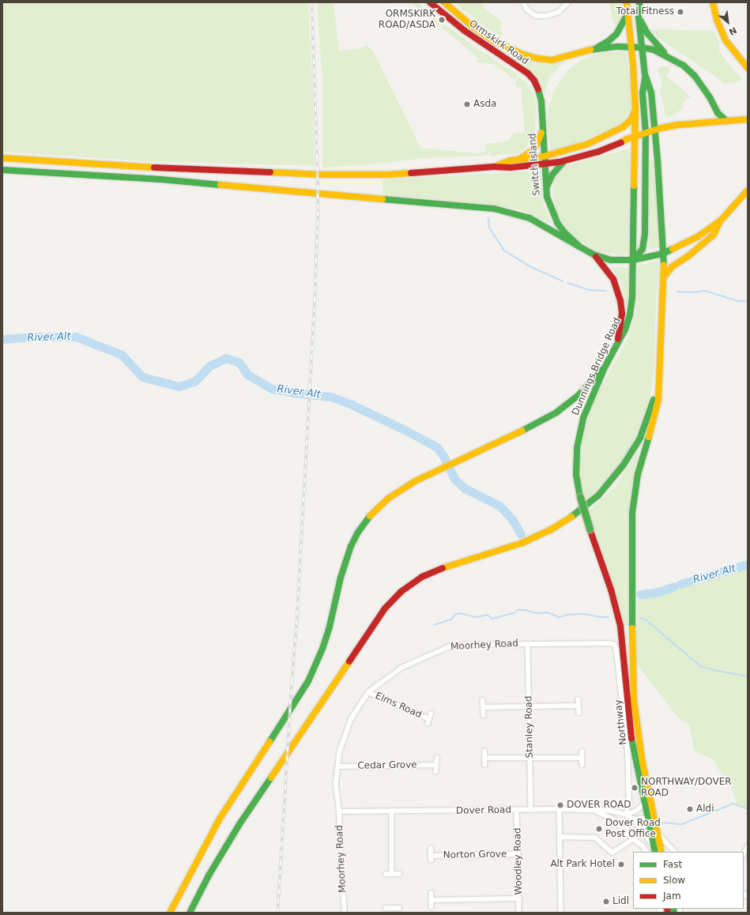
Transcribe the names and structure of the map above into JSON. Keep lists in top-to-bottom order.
{
  "streets": {
    "main road": [
      "Ormskirk Road",
      "Switch Island",
      "Dunnings Bridge Road",
      "Northway"
    ],
    "street": [
      "Moorhey Road",
      "Elms Road",
      "Stanley Road",
      "Cedar Grove",
      "Dover Road",
      "Norton Grove",
      "Woodley Road"
    ]
  },
  "crossings": [
    ["Ormskirk Road", "Switch Island"],
    ["Switch Island", "Dunnings Bridge Road"],
    ["Dunnings Bridge Road", "Northway"],
    ["Moorhey Road", "Elms Road"],
    ["Moorhey Road", "Northway"],
    ["Moorhey Road", "Stanley Road"],
    ["Moorhey Road", "Cedar Grove"],
    ["Moorhey Road", "Dover Road"],
    ["Northway", "Dover Road"],
    ["Stanley Road", "Dover Road"],
    ["Dover Road", "Woodley Road"],
    ["Norton Grove", "Woodley Road"]
  ],
  "water": ["River Alt"],
  "places": [
    "Total Fitness",
    "ORMSKIRK ROAD/ASDA",
    "Asda",
    "NORTHWAY/DOVER ROAD",
    "DOVER ROAD",
    "Aldi",
    "Dover Road Post Office",
    "Alt Park Hotel",
    "Lidl"
  ],
  "legend": ["Fast", "Slow", "Jam"],
  "north": "bottom right"
}
